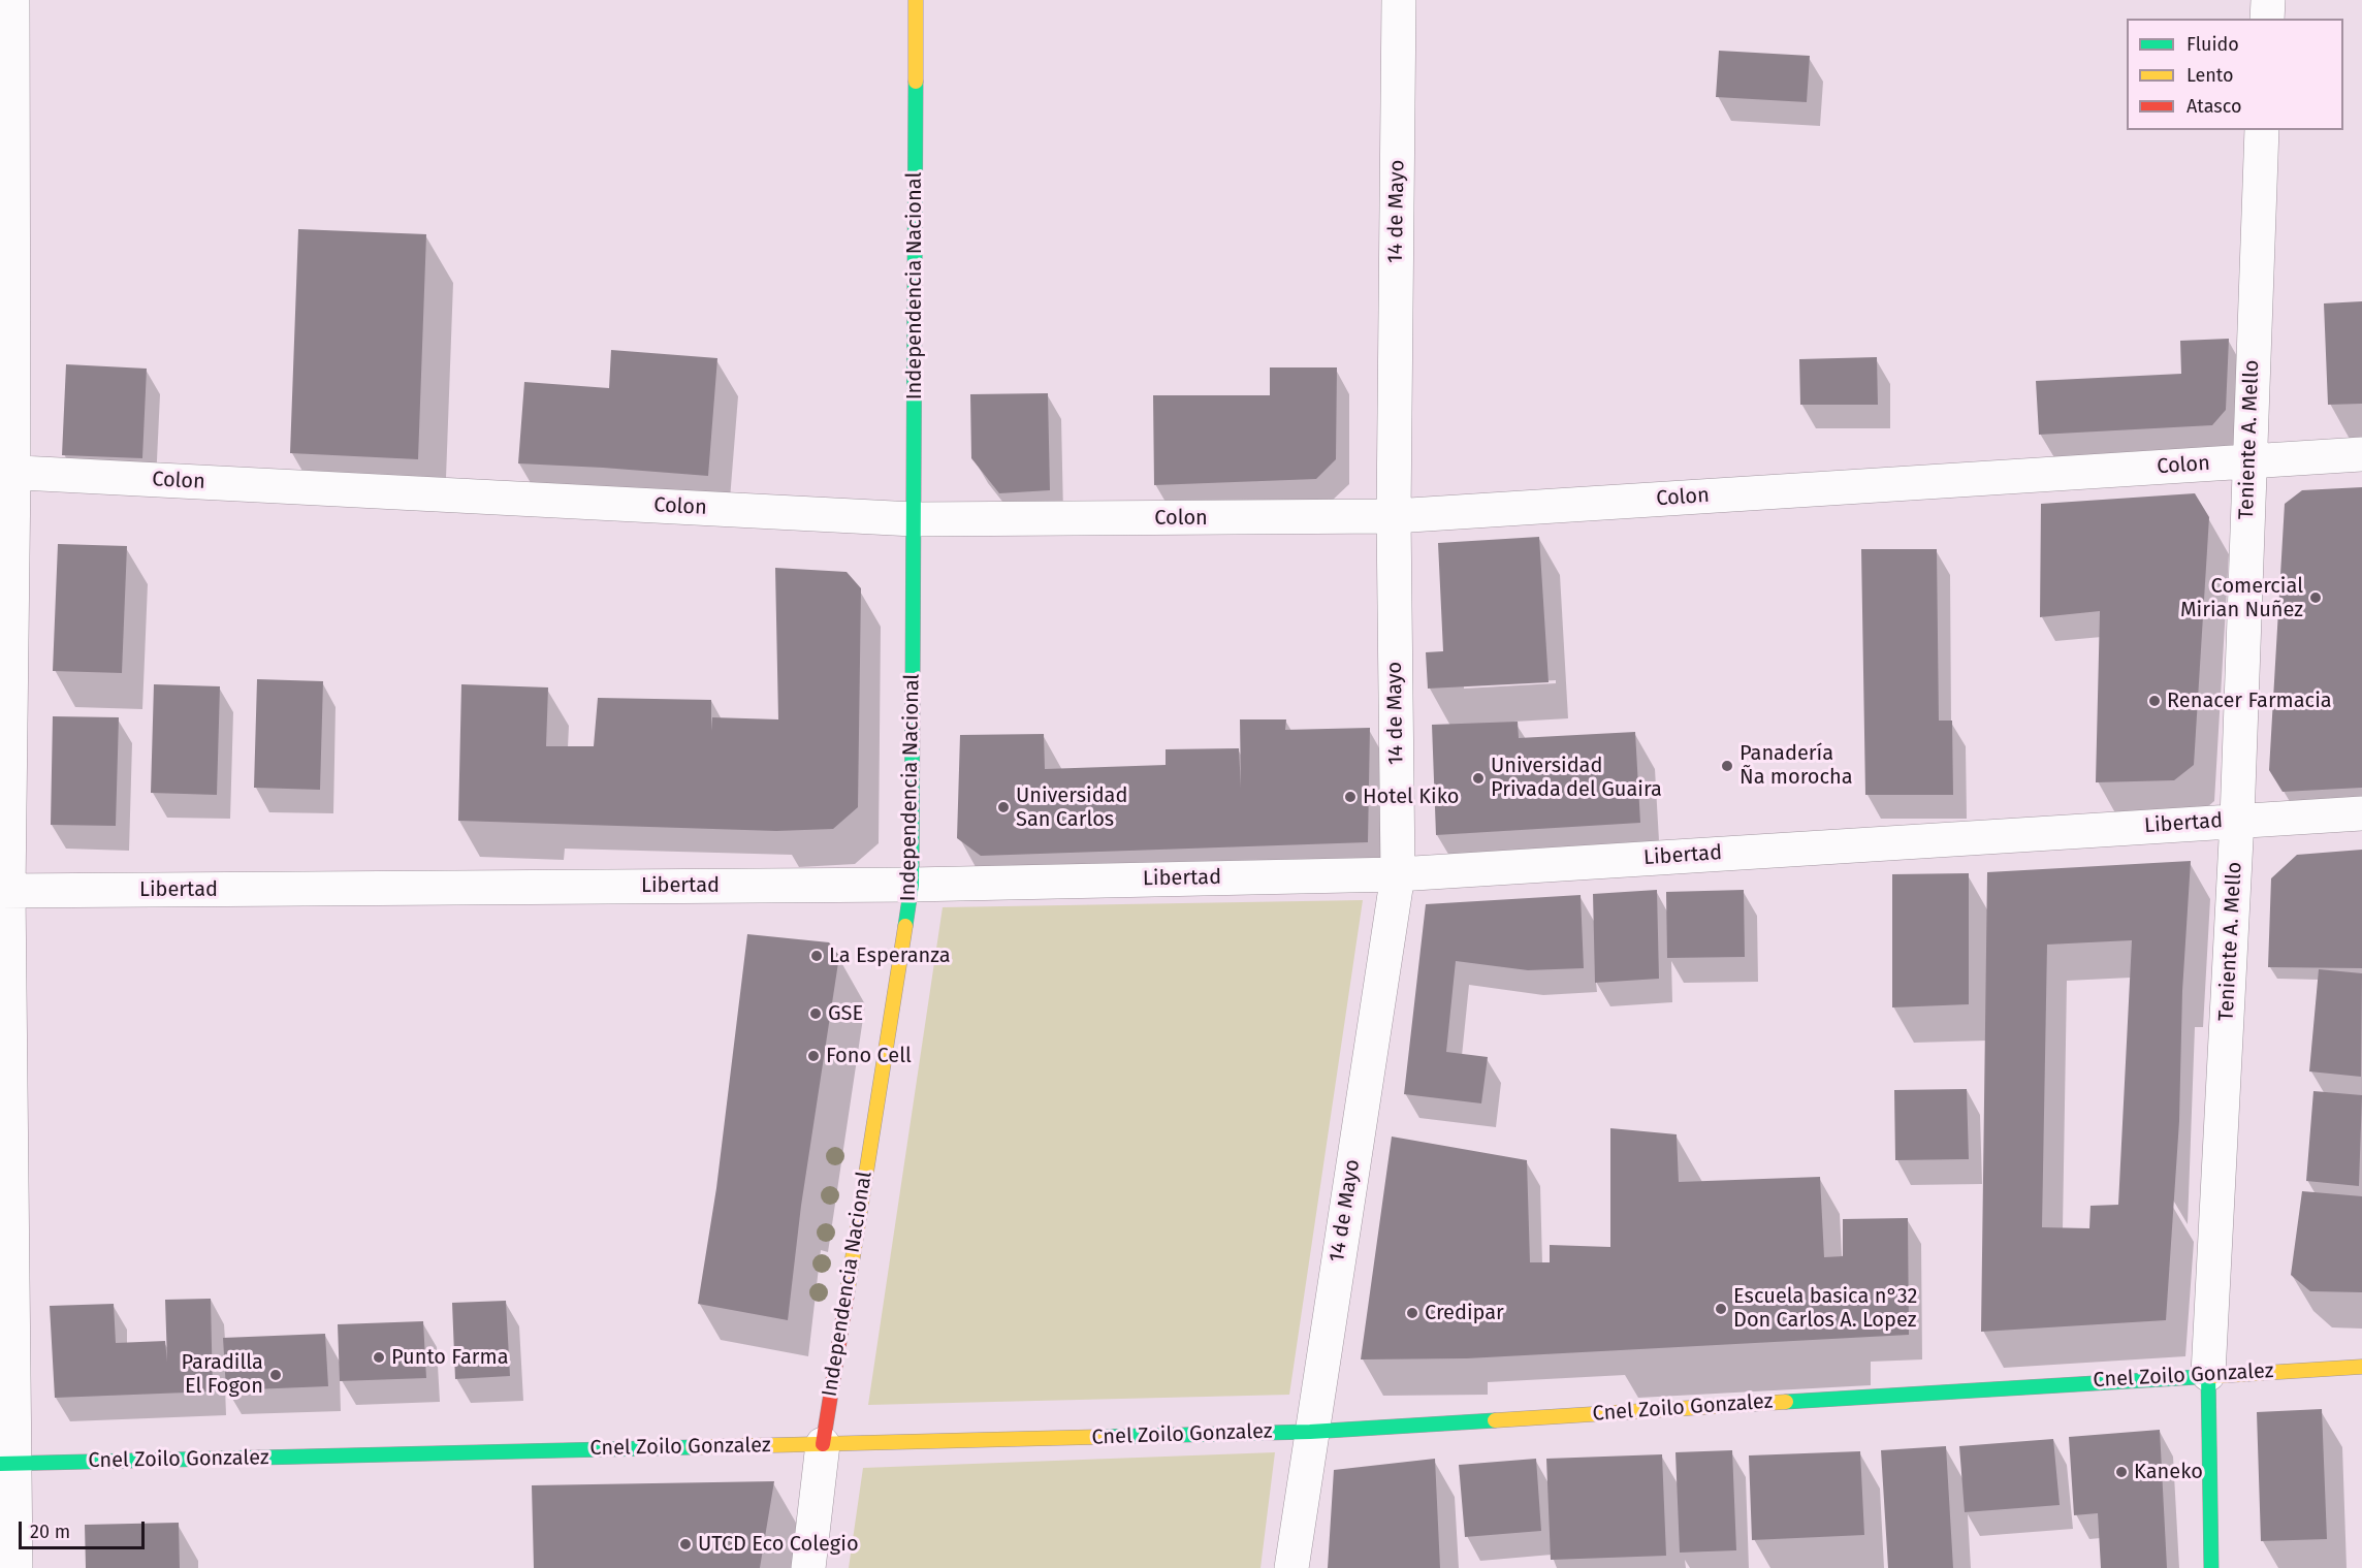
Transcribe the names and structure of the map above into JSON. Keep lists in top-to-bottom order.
{
  "streets": {
    "main road": ["Independencia Nacional", "Teniente A. Mello", "Cnel Zoilo Gonzalez"],
    "street": ["14 de Mayo", "Colon", "Libertad"]
  },
  "crossings": [
    ["14 de Mayo", "Colon"],
    ["14 de Mayo", "Libertad"],
    ["14 de Mayo", "Cnel Zoilo Gonzalez"],
    ["Independencia Nacional", "Colon"],
    ["Independencia Nacional", "Libertad"],
    ["Independencia Nacional", "Cnel Zoilo Gonzalez"],
    ["Teniente A. Mello", "Colon"],
    ["Teniente A. Mello", "Libertad"],
    ["Teniente A. Mello", "Cnel Zoilo Gonzalez"]
  ],
  "places": [
    "Comercial Mirian Nuñez",
    "Renacer Farmacia",
    "Panadería Ña morocha",
    "Universidad Privada del Guaira",
    "Hotel Kiko",
    "Universidad San Carlos",
    "La Esperanza",
    "GSE",
    "Fono Cell",
    "Escuela basica n°32 Don Carlos A. Lopez",
    "Credipar",
    "Punto Farma",
    "Paradilla El Fogon",
    "Kaneko",
    "UTCD Eco Colegio"
  ],
  "legend": ["Fluido", "Lento", "Atasco"],
  "scale_bar": "20 m"
}
